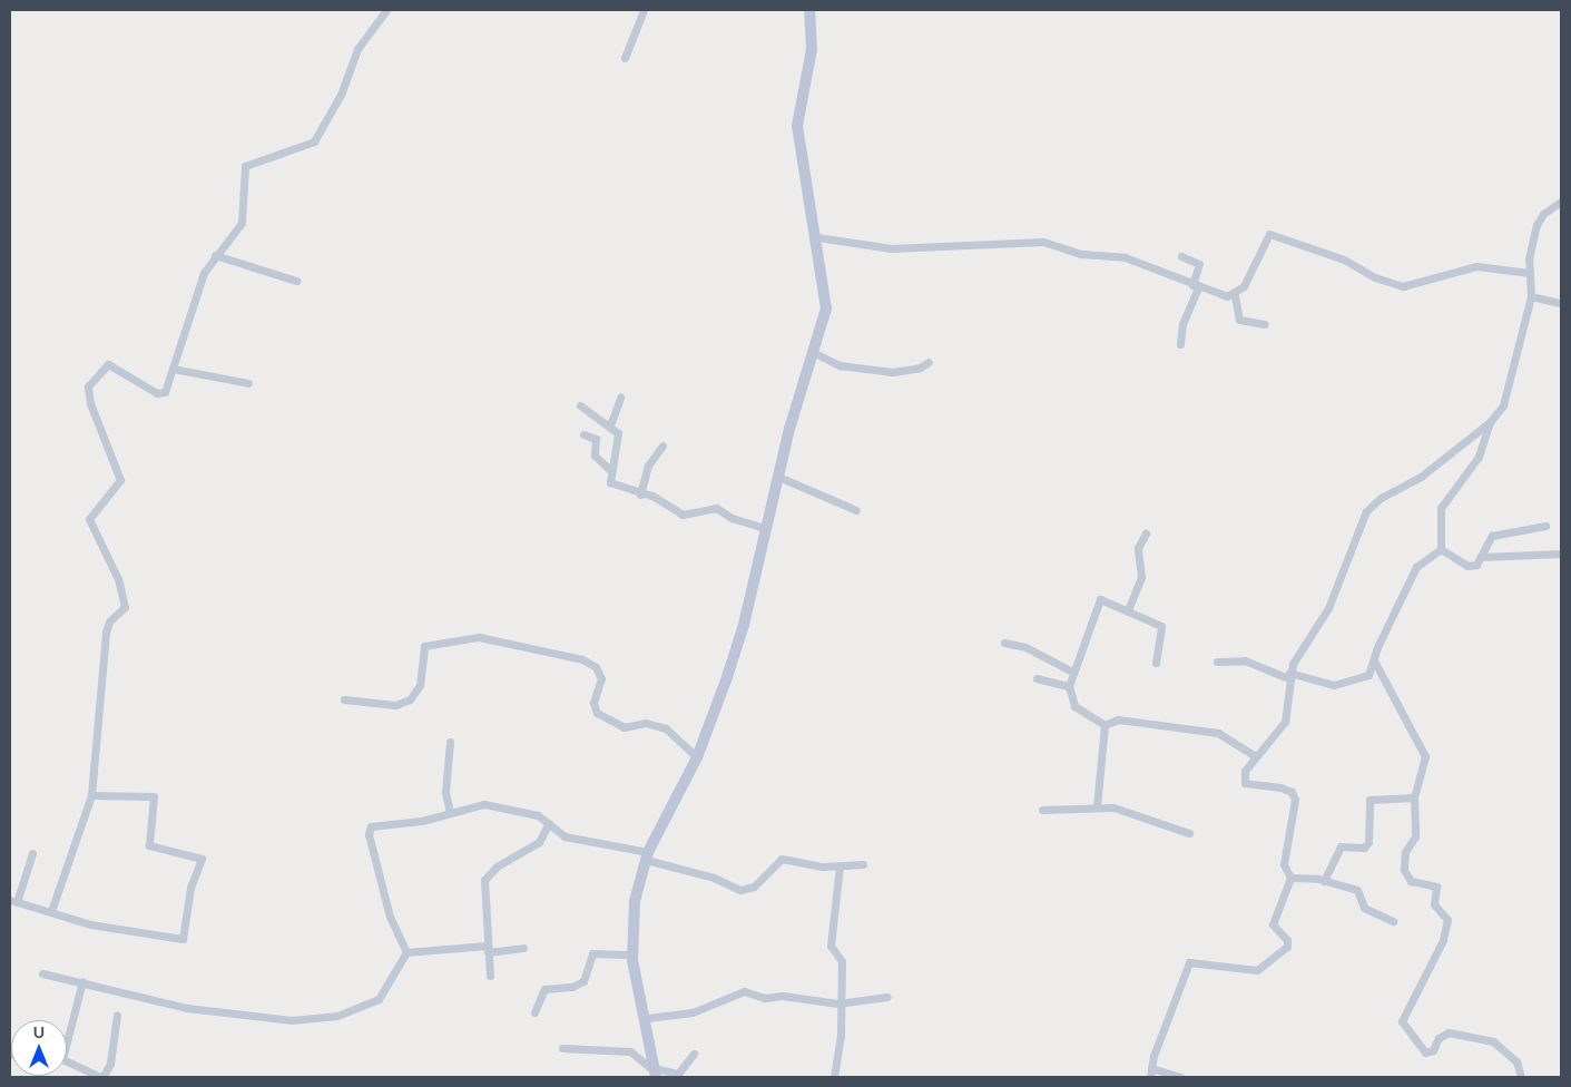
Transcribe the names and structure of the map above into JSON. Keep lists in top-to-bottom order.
{
  "north": "top"
}
